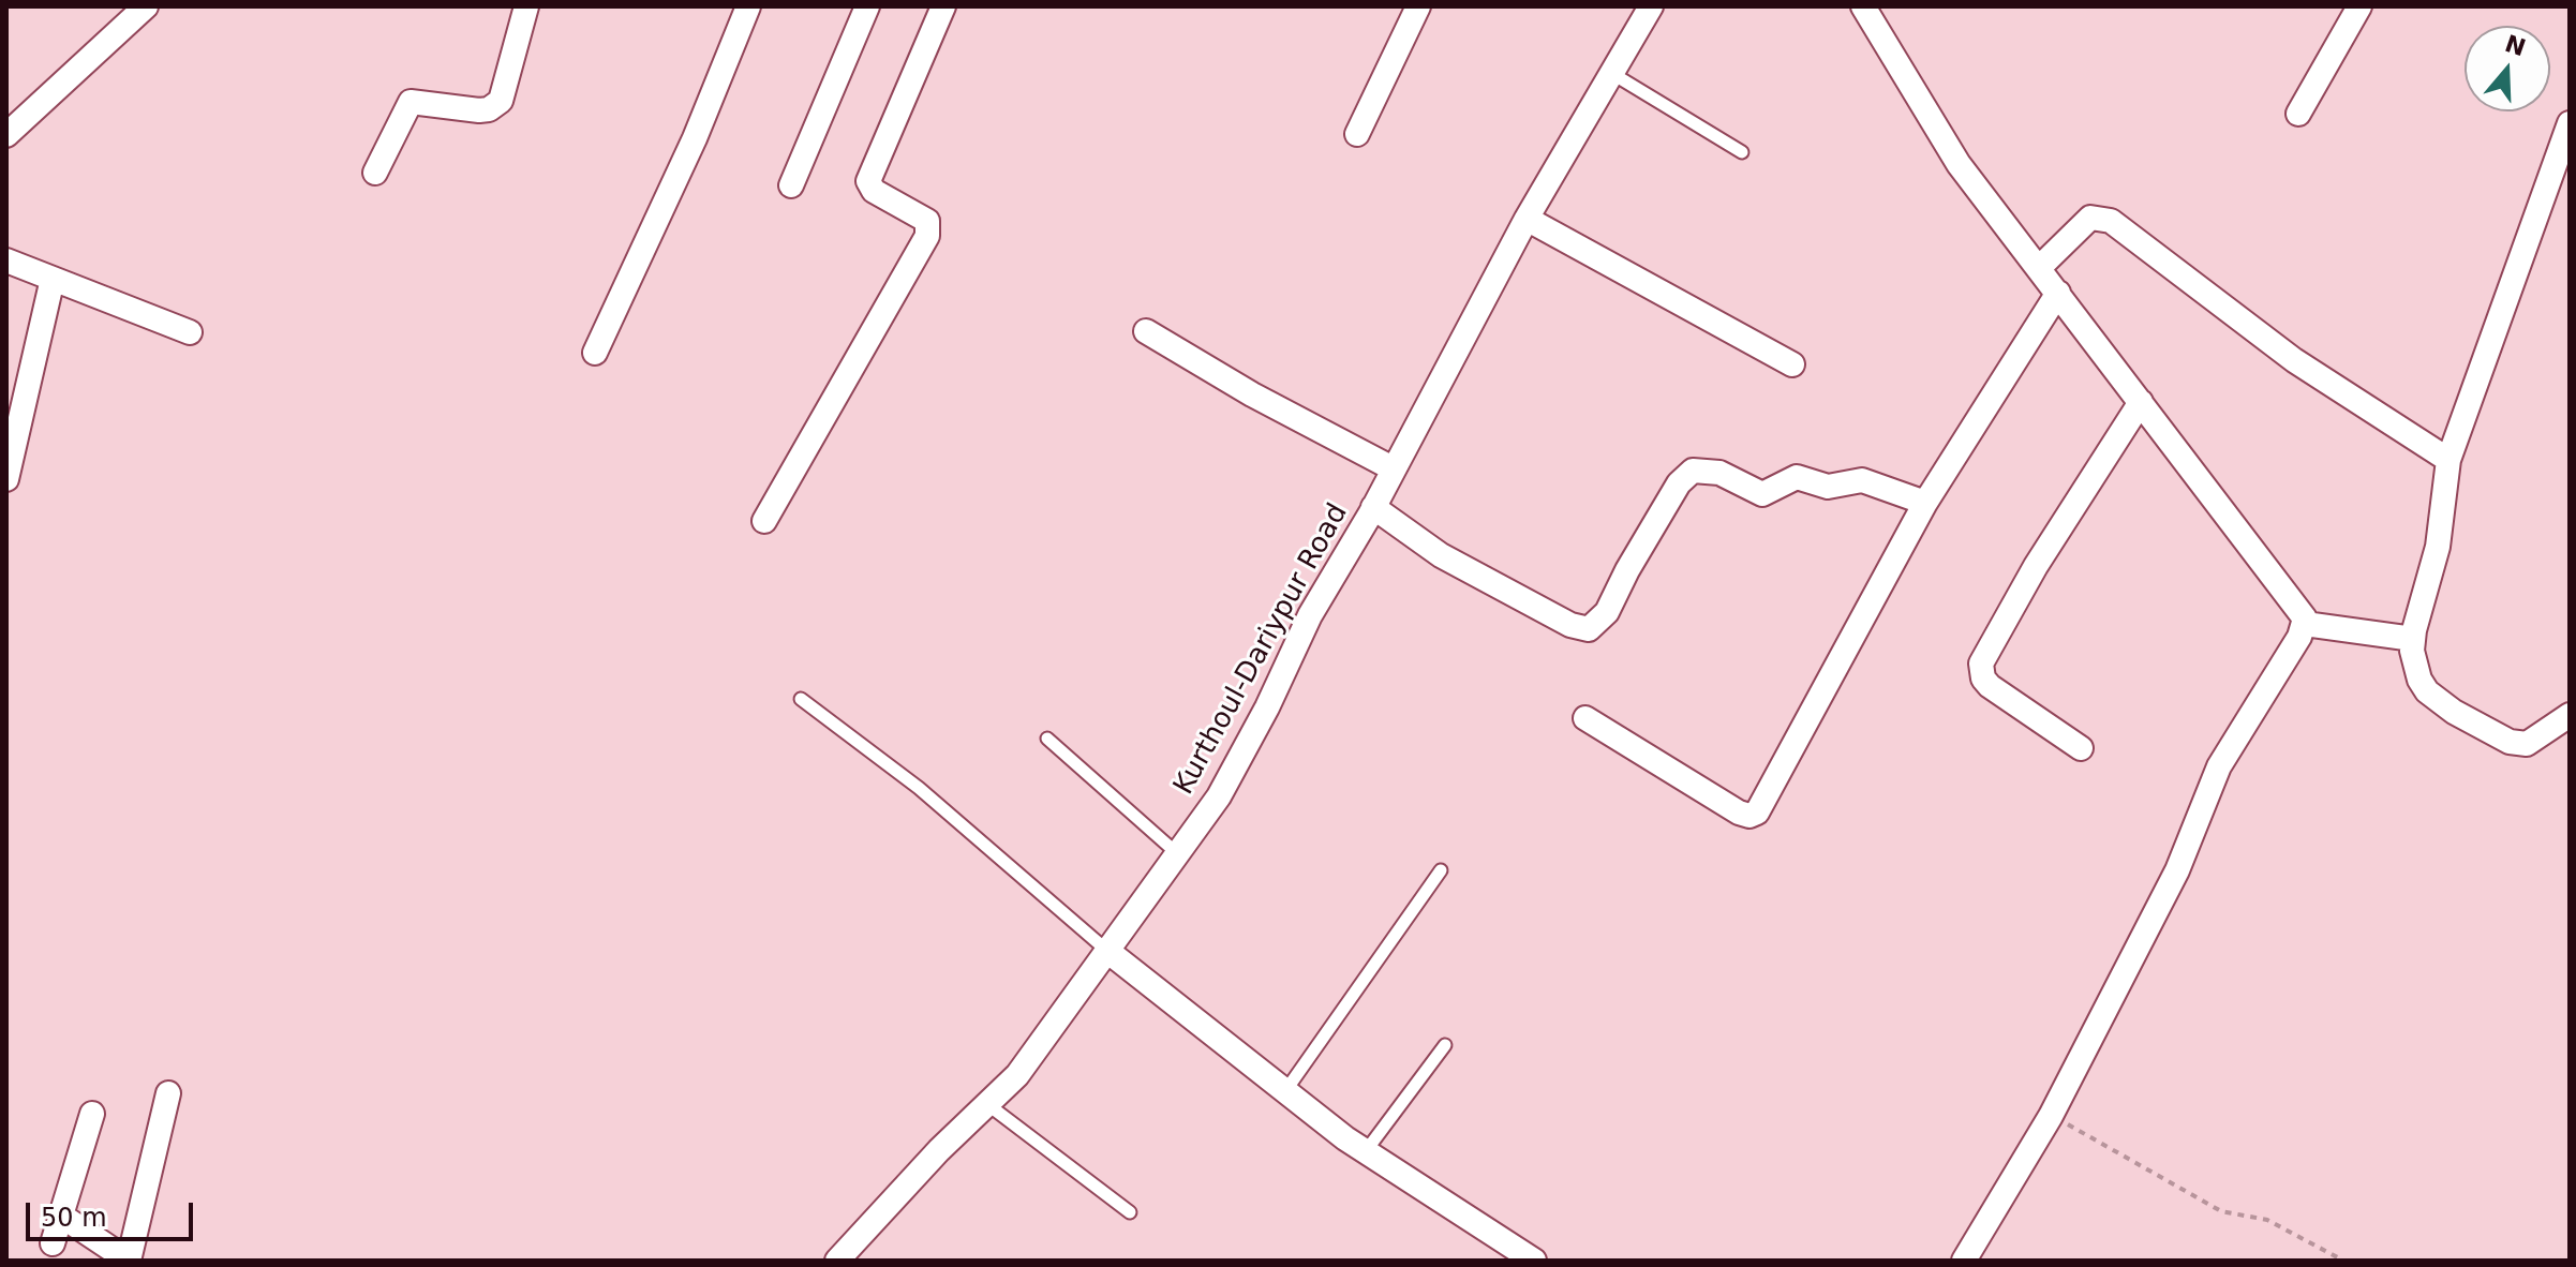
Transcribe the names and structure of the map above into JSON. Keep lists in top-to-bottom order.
{
  "streets": {
    "street": ["Kurthoul-Dariypur Road"]
  },
  "scale_bar": "50 m",
  "north": "top"
}
